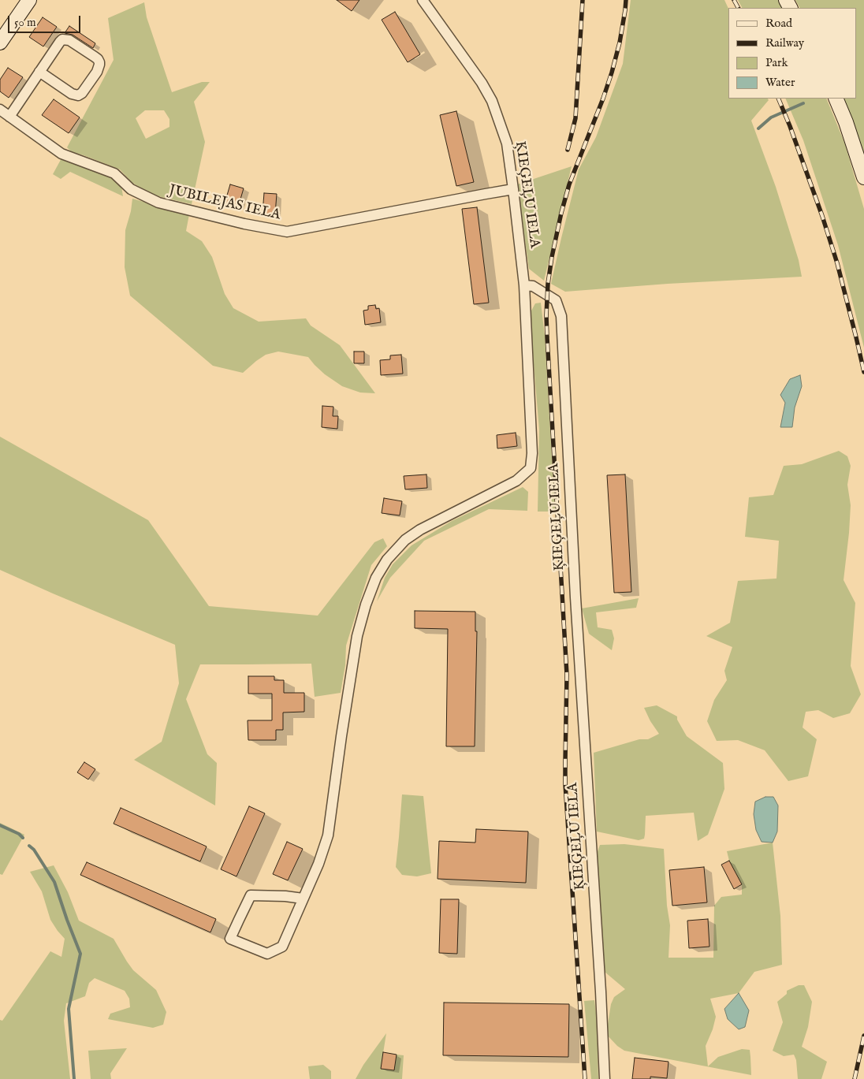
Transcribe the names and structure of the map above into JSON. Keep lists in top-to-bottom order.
{
  "streets": {
    "street": ["ĶIEĢEĻU IELA", "JUBILEJAS IELA"]
  },
  "crossings": [
    ["ĶIEĢEĻU IELA", "JUBILEJAS IELA"]
  ],
  "legend": [
    "Road",
    "Railway",
    "Park",
    "Water"
  ],
  "scale_bar": "50 m"
}
